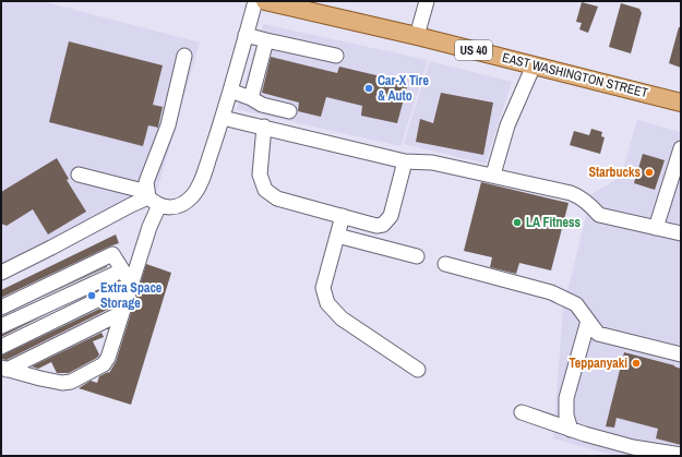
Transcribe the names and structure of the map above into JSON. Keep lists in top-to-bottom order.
{
  "streets": {
    "main road": ["US 40", "EAST WASHINGTON STREET"]
  },
  "places": [
    "Car-X Tire & Auto",
    "Starbucks",
    "LA Fitness",
    "Extra Space Storage",
    "Teppanyaki"
  ]
}
